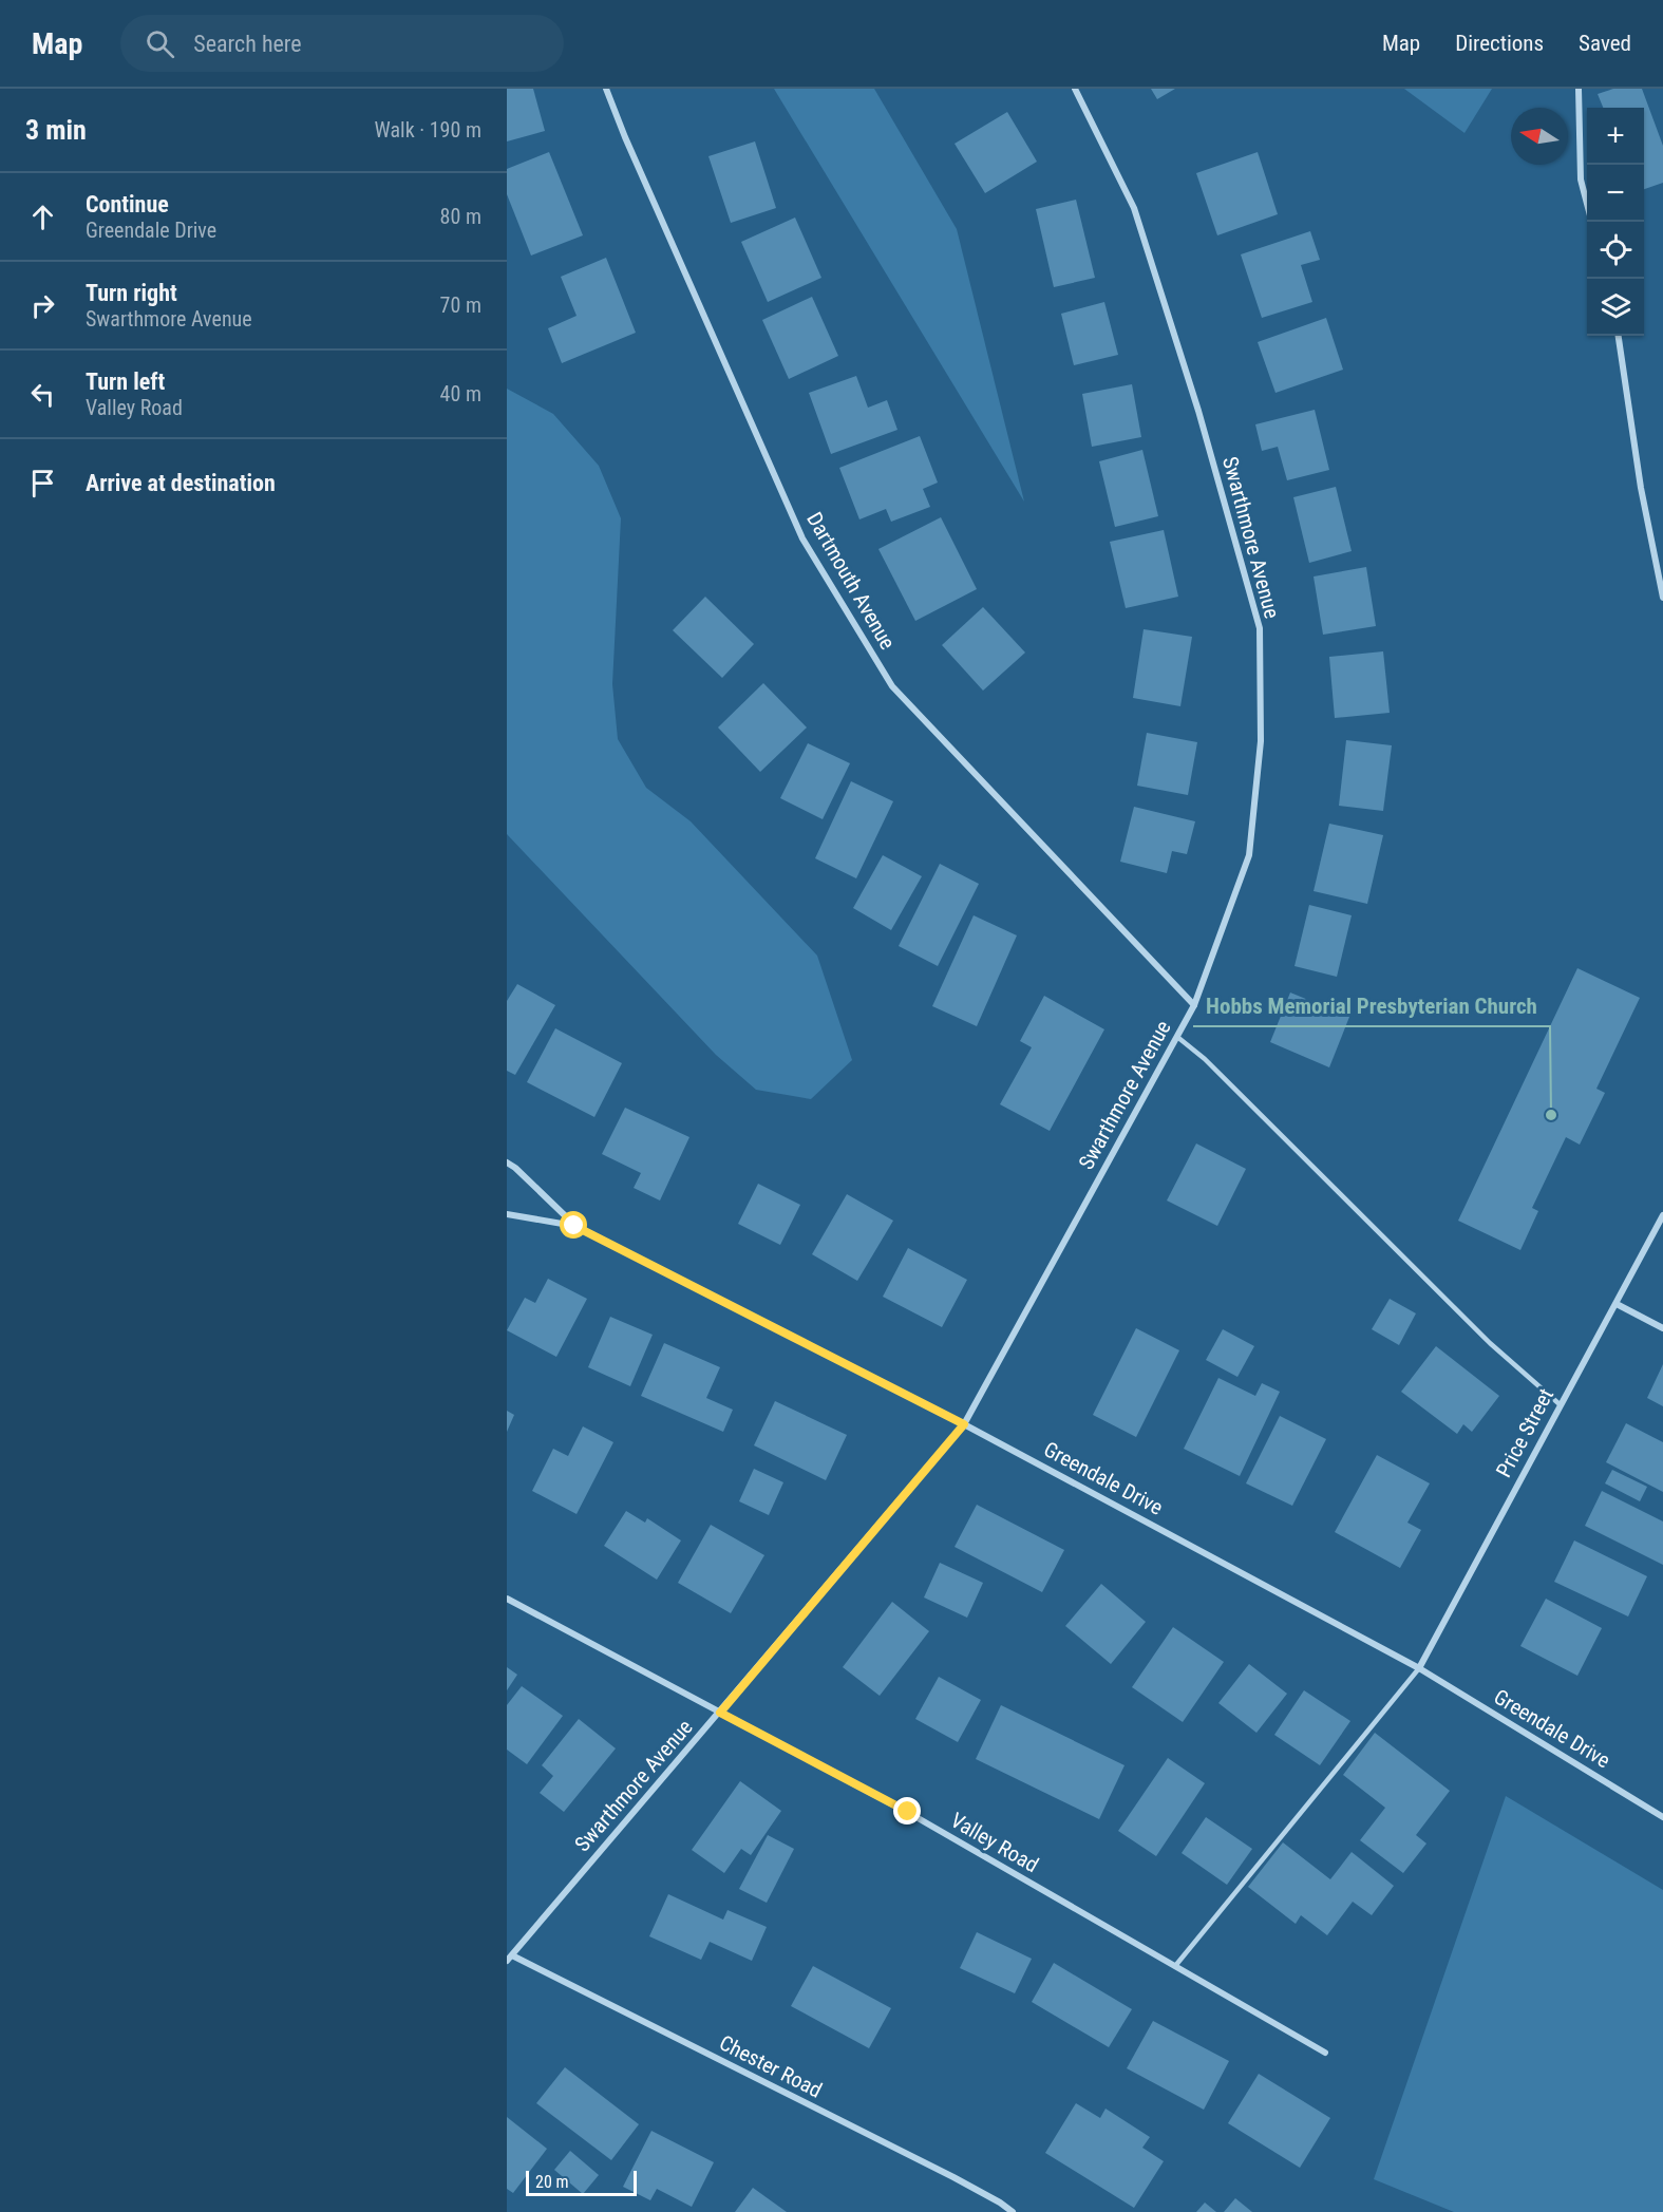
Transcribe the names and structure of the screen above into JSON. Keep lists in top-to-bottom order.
{
  "streets": {
    "street": [
      "Swarthmore Avenue",
      "Dartmouth Avenue",
      "Price Street",
      "Greendale Drive",
      "Valley Road",
      "Chester Road"
    ]
  },
  "crossings": [
    ["Swarthmore Avenue", "Dartmouth Avenue"],
    ["Swarthmore Avenue", "Greendale Drive"],
    ["Swarthmore Avenue", "Valley Road"],
    ["Swarthmore Avenue", "Chester Road"],
    ["Price Street", "Greendale Drive"]
  ],
  "places": ["Hobbs Memorial Presbyterian Church"],
  "scale_bar": "20 m",
  "north": "left",
  "page": {
    "header": "Map",
    "search": "Search here",
    "nav": ["Map", "Directions", "Saved"],
    "heading": ["3 min", "Walk · 190 m"],
    "map_buttons": ["+", "−"],
    "list": [
      ["Continue", "Greendale Drive", "80 m"],
      ["Turn right", "Swarthmore Avenue", "70 m"],
      ["Turn left", "Valley Road", "40 m"],
      "Arrive at destination"
    ],
    "scale": "20 m"
  }
}
